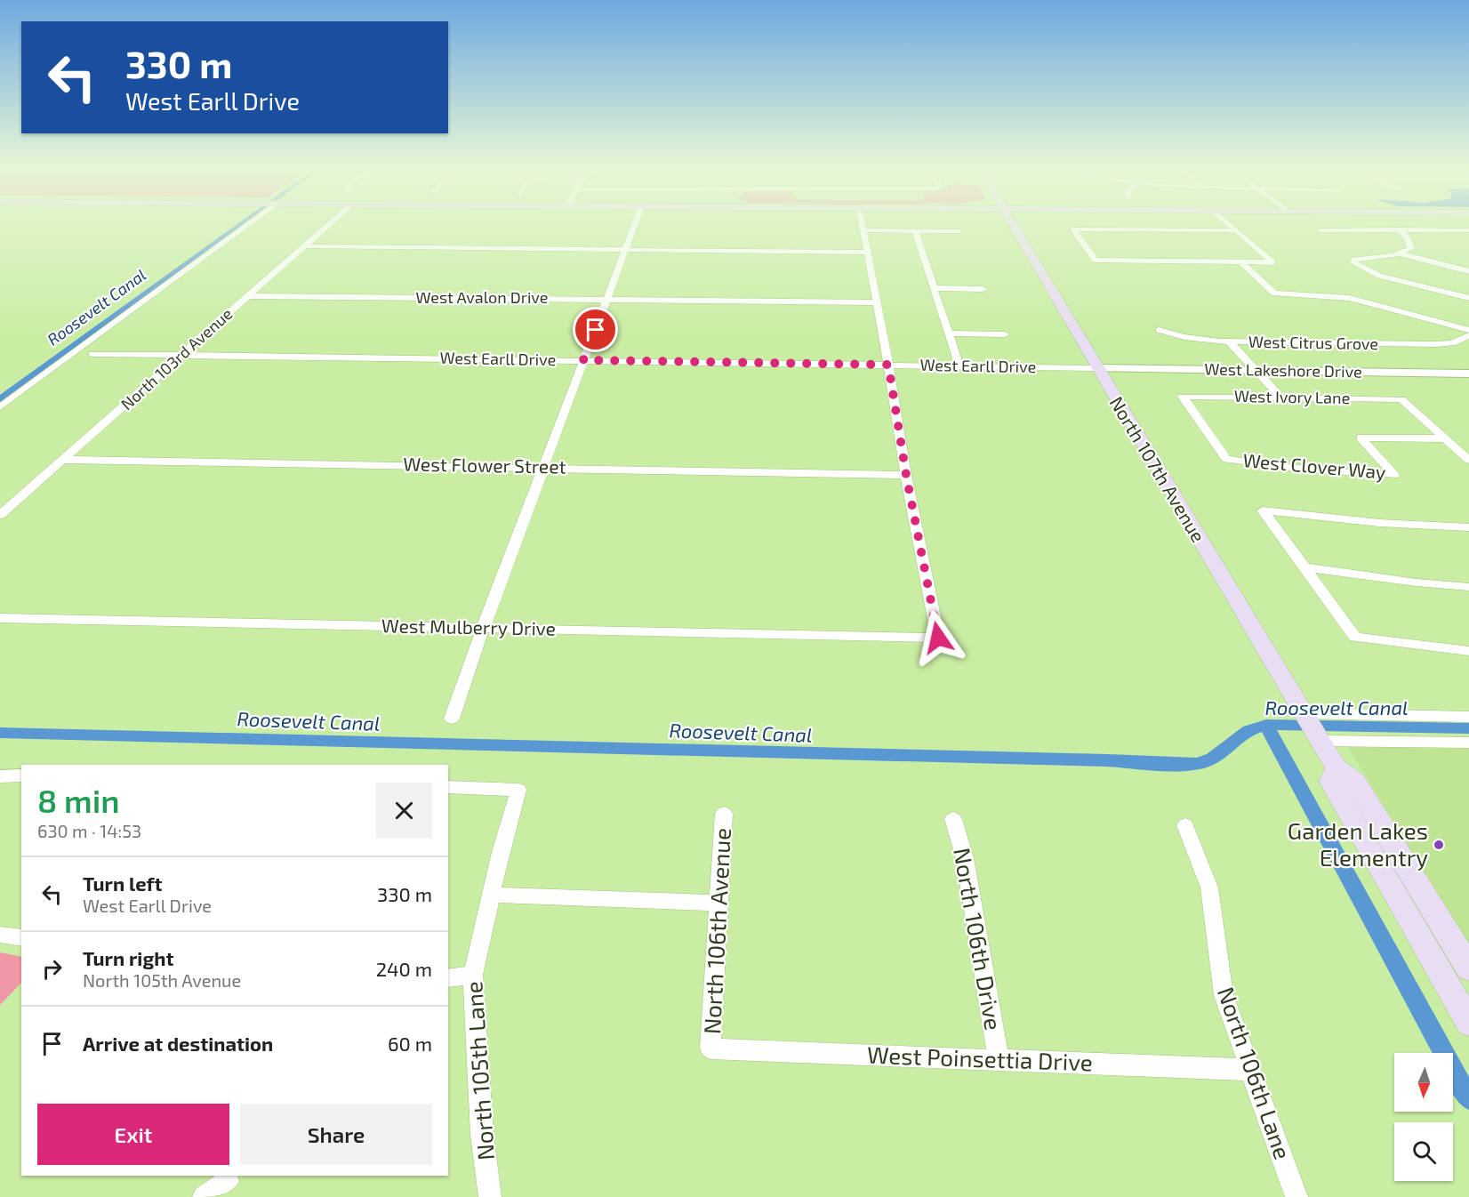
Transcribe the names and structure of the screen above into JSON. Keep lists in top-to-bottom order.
{
  "streets": {
    "main road": ["North 107th Avenue"],
    "street": [
      "West Avalon Drive",
      "West Citrus Grove",
      "North 103rd Avenue",
      "West Earll Drive",
      "West Lakeshore Drive",
      "West Ivory Lane",
      "West Flower Street",
      "West Clover Way",
      "West Mulberry Drive",
      "North 106th Avenue",
      "North 106th Drive",
      "West Poinsettia Drive",
      "North 105th Lane",
      "North 106th Lane"
    ]
  },
  "crossings": [
    ["West Avalon Drive", "North 103rd Avenue"],
    ["North 103rd Avenue", "West Earll Drive"],
    ["North 103rd Avenue", "West Flower Street"],
    ["West Earll Drive", "West Lakeshore Drive"],
    ["West Earll Drive", "North 107th Avenue"],
    ["West Lakeshore Drive", "North 107th Avenue"],
    ["West Ivory Lane", "West Clover Way"],
    ["West Flower Street", "West Mulberry Drive"],
    ["North 106th Avenue", "West Poinsettia Drive"],
    ["North 106th Drive", "West Poinsettia Drive"],
    ["West Poinsettia Drive", "North 106th Lane"]
  ],
  "water": ["Roosevelt Canal"],
  "places": ["Garden Lakes Elementry"],
  "north": "bottom",
  "page": {
    "turn": ["330 m", "West Earll Drive"],
    "heading": ["8 min", "630 m · 14:53"],
    "list": [
      {
        "name": "Turn left",
        "note": "West Earll Drive",
        "value": "330 m"
      },
      {
        "name": "Turn right",
        "note": "North 105th Avenue",
        "value": "240 m"
      },
      {
        "name": "Arrive at destination",
        "value": "60 m"
      }
    ],
    "buttons": ["Exit", "Share"]
  }
}
